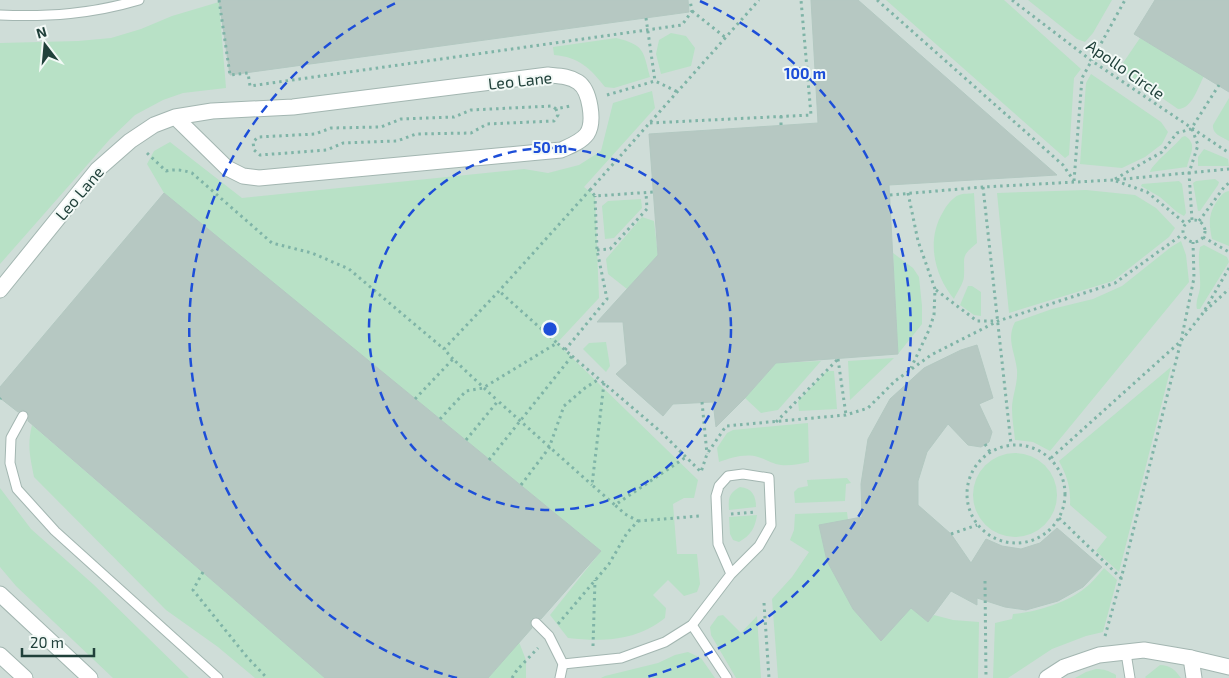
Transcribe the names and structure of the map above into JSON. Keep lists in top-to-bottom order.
{
  "streets": {
    "street": ["Leo Lane"],
    "path": ["Apollo Circle"]
  },
  "scale_bar": "20 m",
  "north": "top",
  "rings": ["100 m", "50 m"]
}
